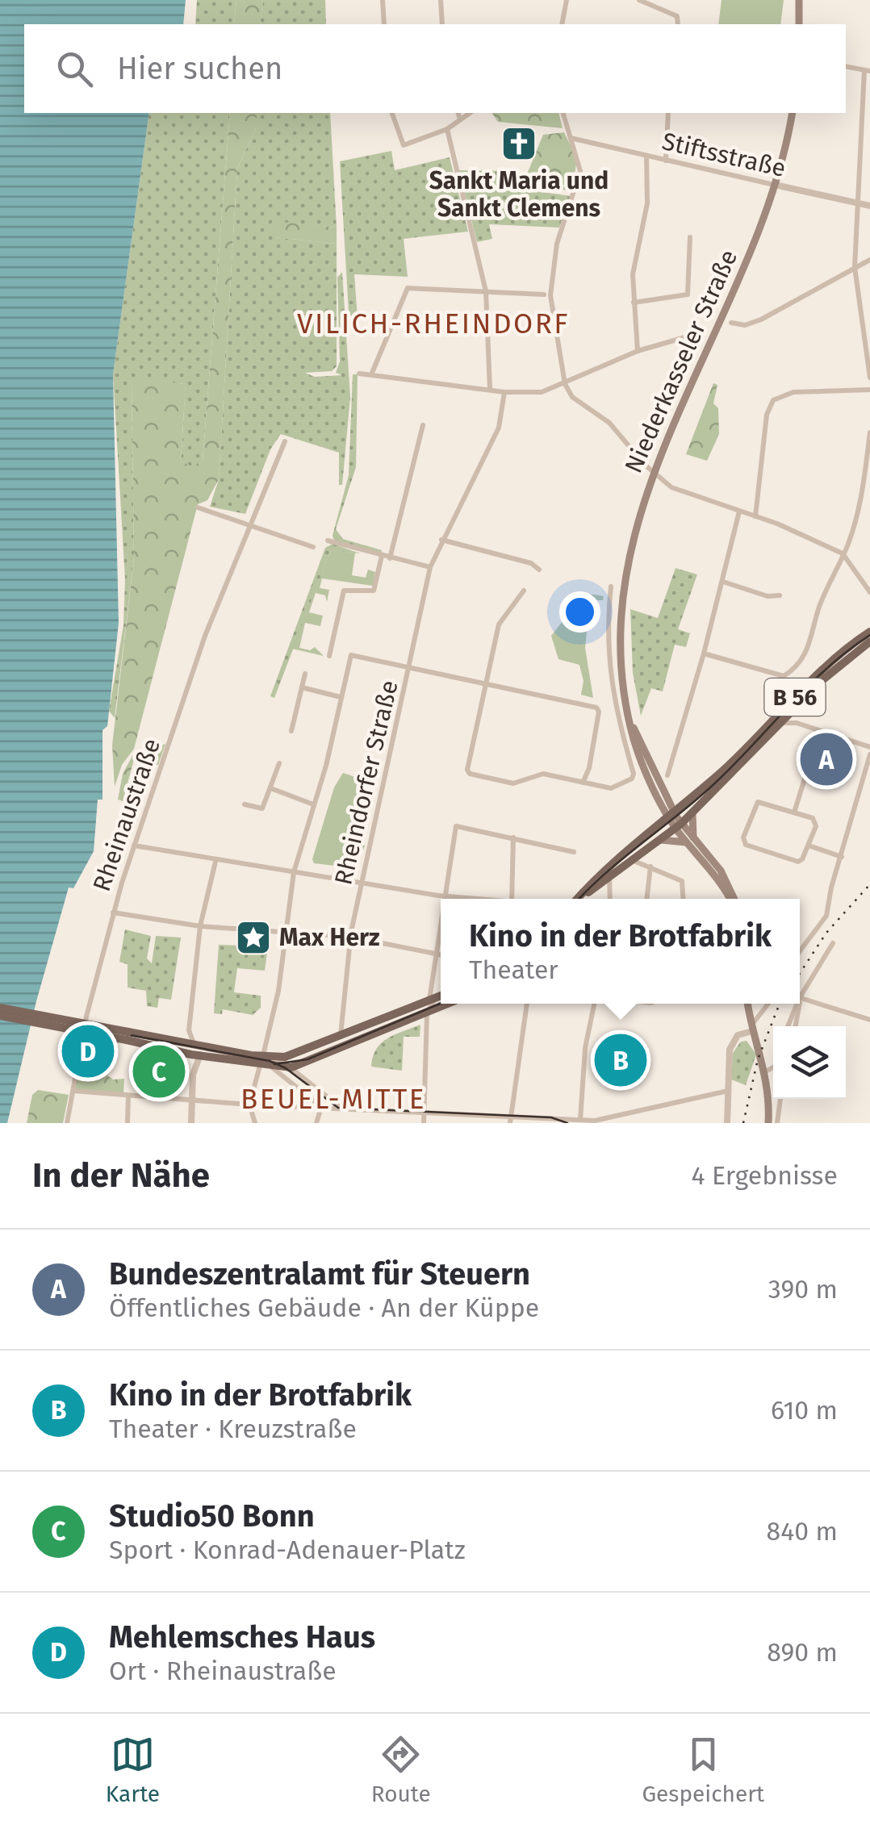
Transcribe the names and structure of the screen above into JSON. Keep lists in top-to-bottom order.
{
  "streets": {
    "main road": ["Niederkasseler Straße", "B 56"],
    "street": ["Stiftsstraße", "Rheindorfer Straße", "Rheinaustraße"]
  },
  "crossings": [
    ["Stiftsstraße", "Niederkasseler Straße"],
    ["Niederkasseler Straße", "B 56"]
  ],
  "districts": ["VILICH-RHEINDORF", "BEUEL-MITTE"],
  "places": {
    "church": ["Sankt Maria und Sankt Clemens"],
    "place": ["Max Herz"]
  },
  "page": {
    "search": "Hier suchen",
    "pins": [
      "A",
      "D",
      "B",
      "C"
    ],
    "popup": ["Kino in der Brotfabrik", "Theater"],
    "heading": ["In der Nähe", "4 Ergebnisse"],
    "list": [
      {
        "mark": "A",
        "name": "Bundeszentralamt für Steuern",
        "note": "Öffentliches Gebäude · An der Küppe",
        "value": "390 m"
      },
      {
        "mark": "B",
        "name": "Kino in der Brotfabrik",
        "note": "Theater · Kreuzstraße",
        "value": "610 m"
      },
      {
        "mark": "C",
        "name": "Studio50 Bonn",
        "note": "Sport · Konrad-Adenauer-Platz",
        "value": "840 m"
      },
      {
        "mark": "D",
        "name": "Mehlemsches Haus",
        "note": "Ort · Rheinaustraße",
        "value": "890 m"
      }
    ],
    "nav": ["Karte", "Route", "Gespeichert"]
  }
}
